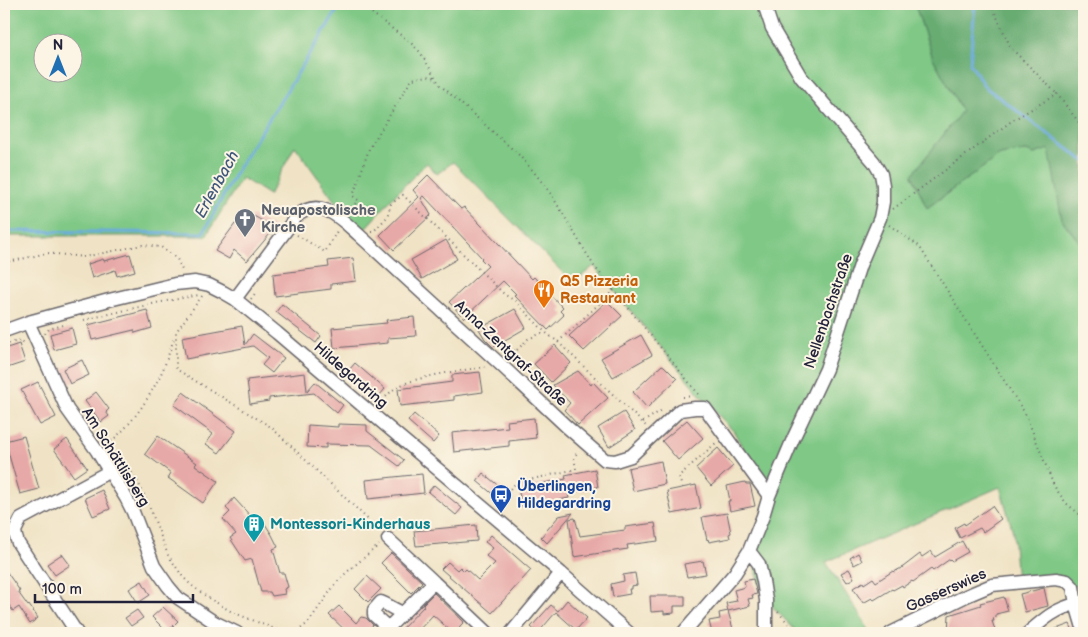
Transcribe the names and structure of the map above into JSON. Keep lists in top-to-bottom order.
{
  "streets": {
    "street": [
      "Nellenbachstraße",
      "Anna-Zentgraf-Straße",
      "Hildegardring",
      "Am Schättlisberg",
      "Gasserswies"
    ]
  },
  "crossings": [
    ["Anna-Zentgraf-Straße", "Hildegardring"],
    ["Hildegardring", "Am Schättlisberg"]
  ],
  "water": ["Erlenbach"],
  "places": {
    "church": ["Neuapostolische Kirche"],
    "restaurant": ["Q5 Pizzeria Restaurant"],
    "bus stop": ["Überlingen, Hildegardring"],
    "building": ["Montessori-Kinderhaus"]
  },
  "scale_bar": "100 m",
  "north": "top"
}
